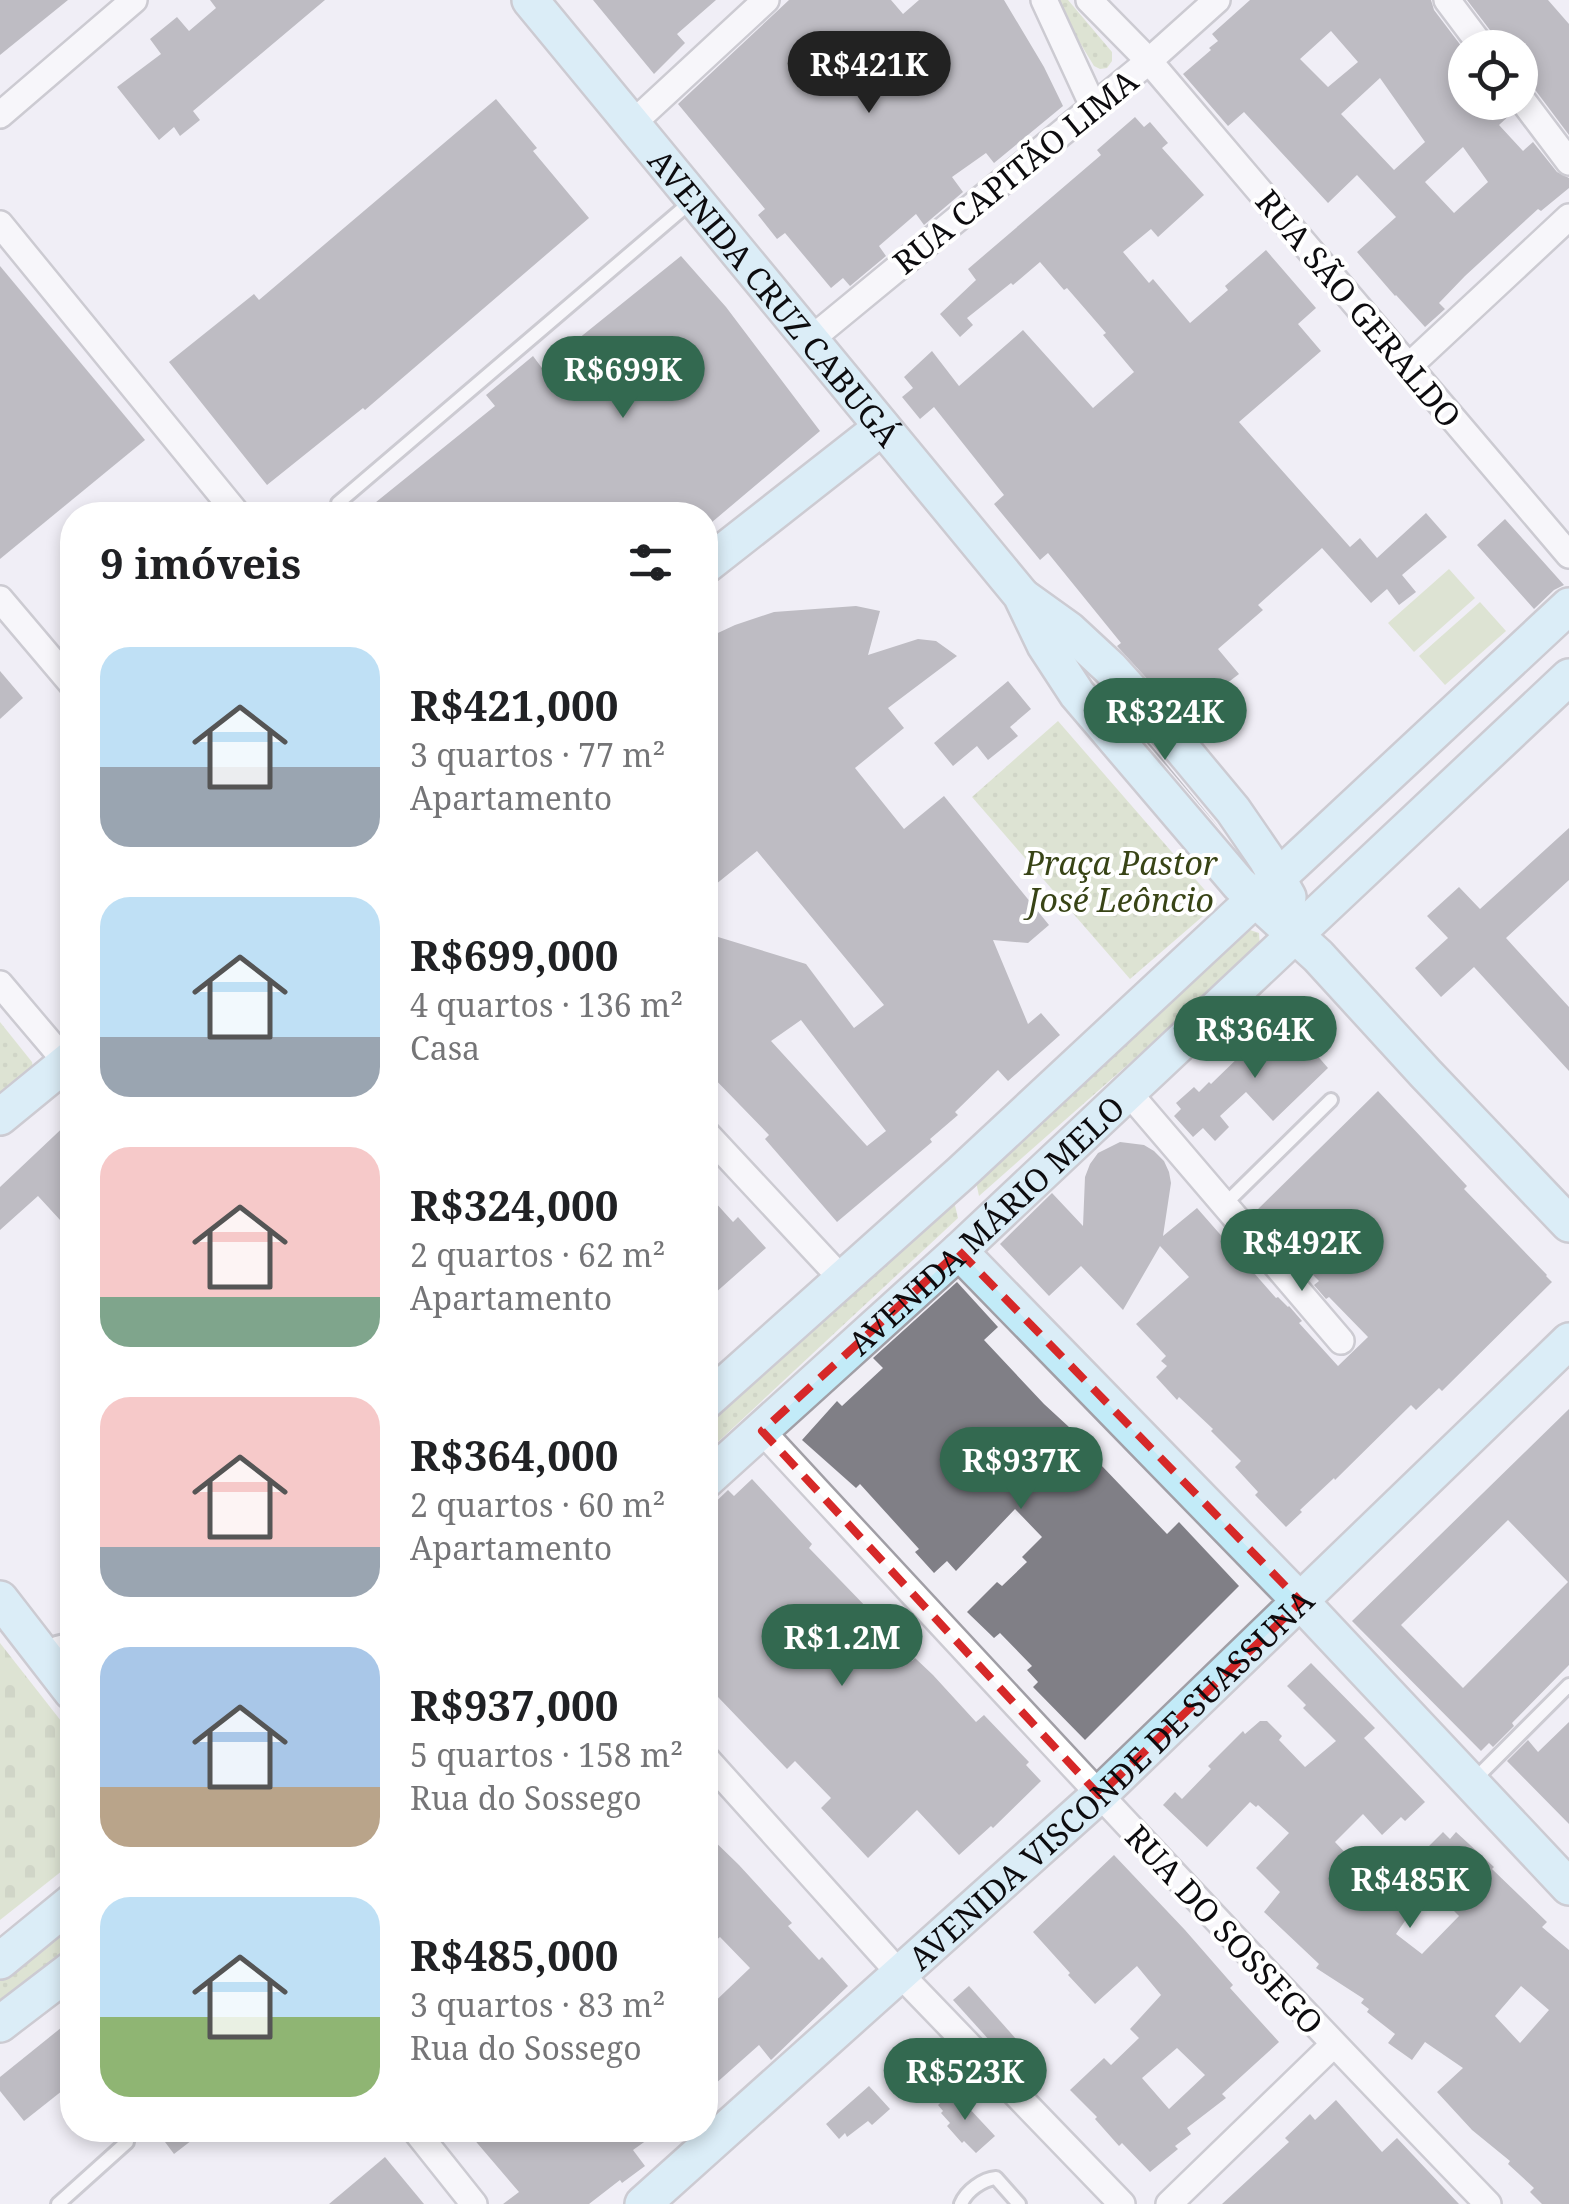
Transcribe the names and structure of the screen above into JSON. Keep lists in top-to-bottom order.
{
  "streets": {
    "main road": ["AVENIDA CRUZ CABUGÁ", "AVENIDA MÁRIO MELO", "AVENIDA VISCONDE DE SUASSUNA"],
    "street": ["RUA CAPITÃO LIMA", "RUA SÃO GERALDO", "RUA DO SOSSEGO"]
  },
  "crossings": [
    ["RUA CAPITÃO LIMA", "AVENIDA CRUZ CABUGÁ"],
    ["RUA CAPITÃO LIMA", "RUA SÃO GERALDO"],
    ["AVENIDA CRUZ CABUGÁ", "AVENIDA MÁRIO MELO"],
    ["AVENIDA MÁRIO MELO", "RUA DO SOSSEGO"],
    ["AVENIDA VISCONDE DE SUASSUNA", "RUA DO SOSSEGO"]
  ],
  "parks": ["Praça Pastor José Leôncio"],
  "page": {
    "price": [
      "R$421K",
      "R$699K",
      "R$324K",
      "R$364K",
      "R$492K",
      "R$937K",
      "R$1.2M",
      "R$485K",
      "R$523K"
    ],
    "heading": "9 imóveis",
    "list": [
      {
        "name": "R$421,000",
        "note": "3 quartos · 77 m² · Apartamento"
      },
      {
        "name": "R$699,000",
        "note": "4 quartos · 136 m² · Casa"
      },
      {
        "name": "R$324,000",
        "note": "2 quartos · 62 m² · Apartamento"
      },
      {
        "name": "R$364,000",
        "note": "2 quartos · 60 m² · Apartamento"
      },
      {
        "name": "R$937,000",
        "note": "5 quartos · 158 m² · Rua do Sossego"
      },
      {
        "name": "R$485,000",
        "note": "3 quartos · 83 m² · Rua do Sossego"
      }
    ]
  }
}
